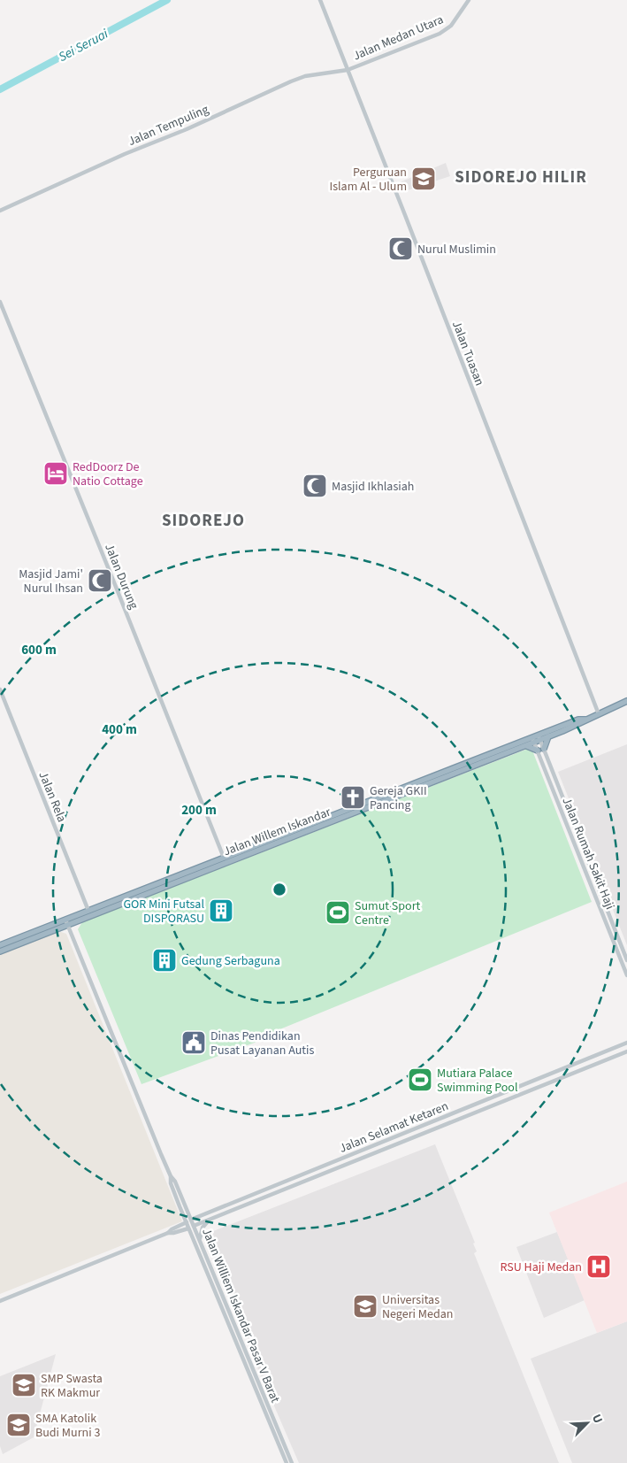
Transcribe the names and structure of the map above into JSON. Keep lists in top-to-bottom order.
{
  "streets": {
    "highway": ["Jalan Willem Iskandar"],
    "street": [
      "Jalan Medan Utara",
      "Jalan Tempuling",
      "Jalan Tuasan",
      "Jalan Durung",
      "Jalan Rela",
      "Jalan Rumah Sakit Haji",
      "Jalan Selamat Ketaren",
      "Jalan Williem Iskandar Pasar V Barat"
    ]
  },
  "crossings": [
    ["Jalan Medan Utara", "Jalan Tempuling"],
    ["Jalan Medan Utara", "Jalan Tuasan"],
    ["Jalan Tempuling", "Jalan Tuasan"],
    ["Jalan Tuasan", "Jalan Willem Iskandar"],
    ["Jalan Durung", "Jalan Willem Iskandar"],
    ["Jalan Rela", "Jalan Willem Iskandar"],
    ["Jalan Willem Iskandar", "Jalan Rumah Sakit Haji"],
    ["Jalan Willem Iskandar", "Jalan Williem Iskandar Pasar V Barat"],
    ["Jalan Selamat Ketaren", "Jalan Williem Iskandar Pasar V Barat"]
  ],
  "districts": ["SIDOREJO HILIR", "SIDOREJO"],
  "water": ["Sei Seruai"],
  "places": {
    "school or university": [
      "Perguruan Islam Al - Ulum",
      "Universitas Negeri Medan",
      "SMP Swasta RK Makmur",
      "SMA Katolik Budi Murni 3"
    ],
    "mosque": ["Nurul Muslimin", "Masjid Ikhlasiah", "Masjid Jami' Nurul Ihsan"],
    "hotel": ["RedDoorz De Natio Cottage"],
    "church": ["Gereja GKII Pancing"],
    "building": ["GOR Mini Futsal DISPORASU", "Gedung Serbaguna"],
    "sports": ["Sumut Sport Centre", "Mutiara Palace Swimming Pool"],
    "public building": ["Dinas Pendidikan Pusat Layanan Autis"],
    "hospital": ["RSU Haji Medan"]
  },
  "north": "top right",
  "rings": ["600 m", "400 m", "200 m"]
}
